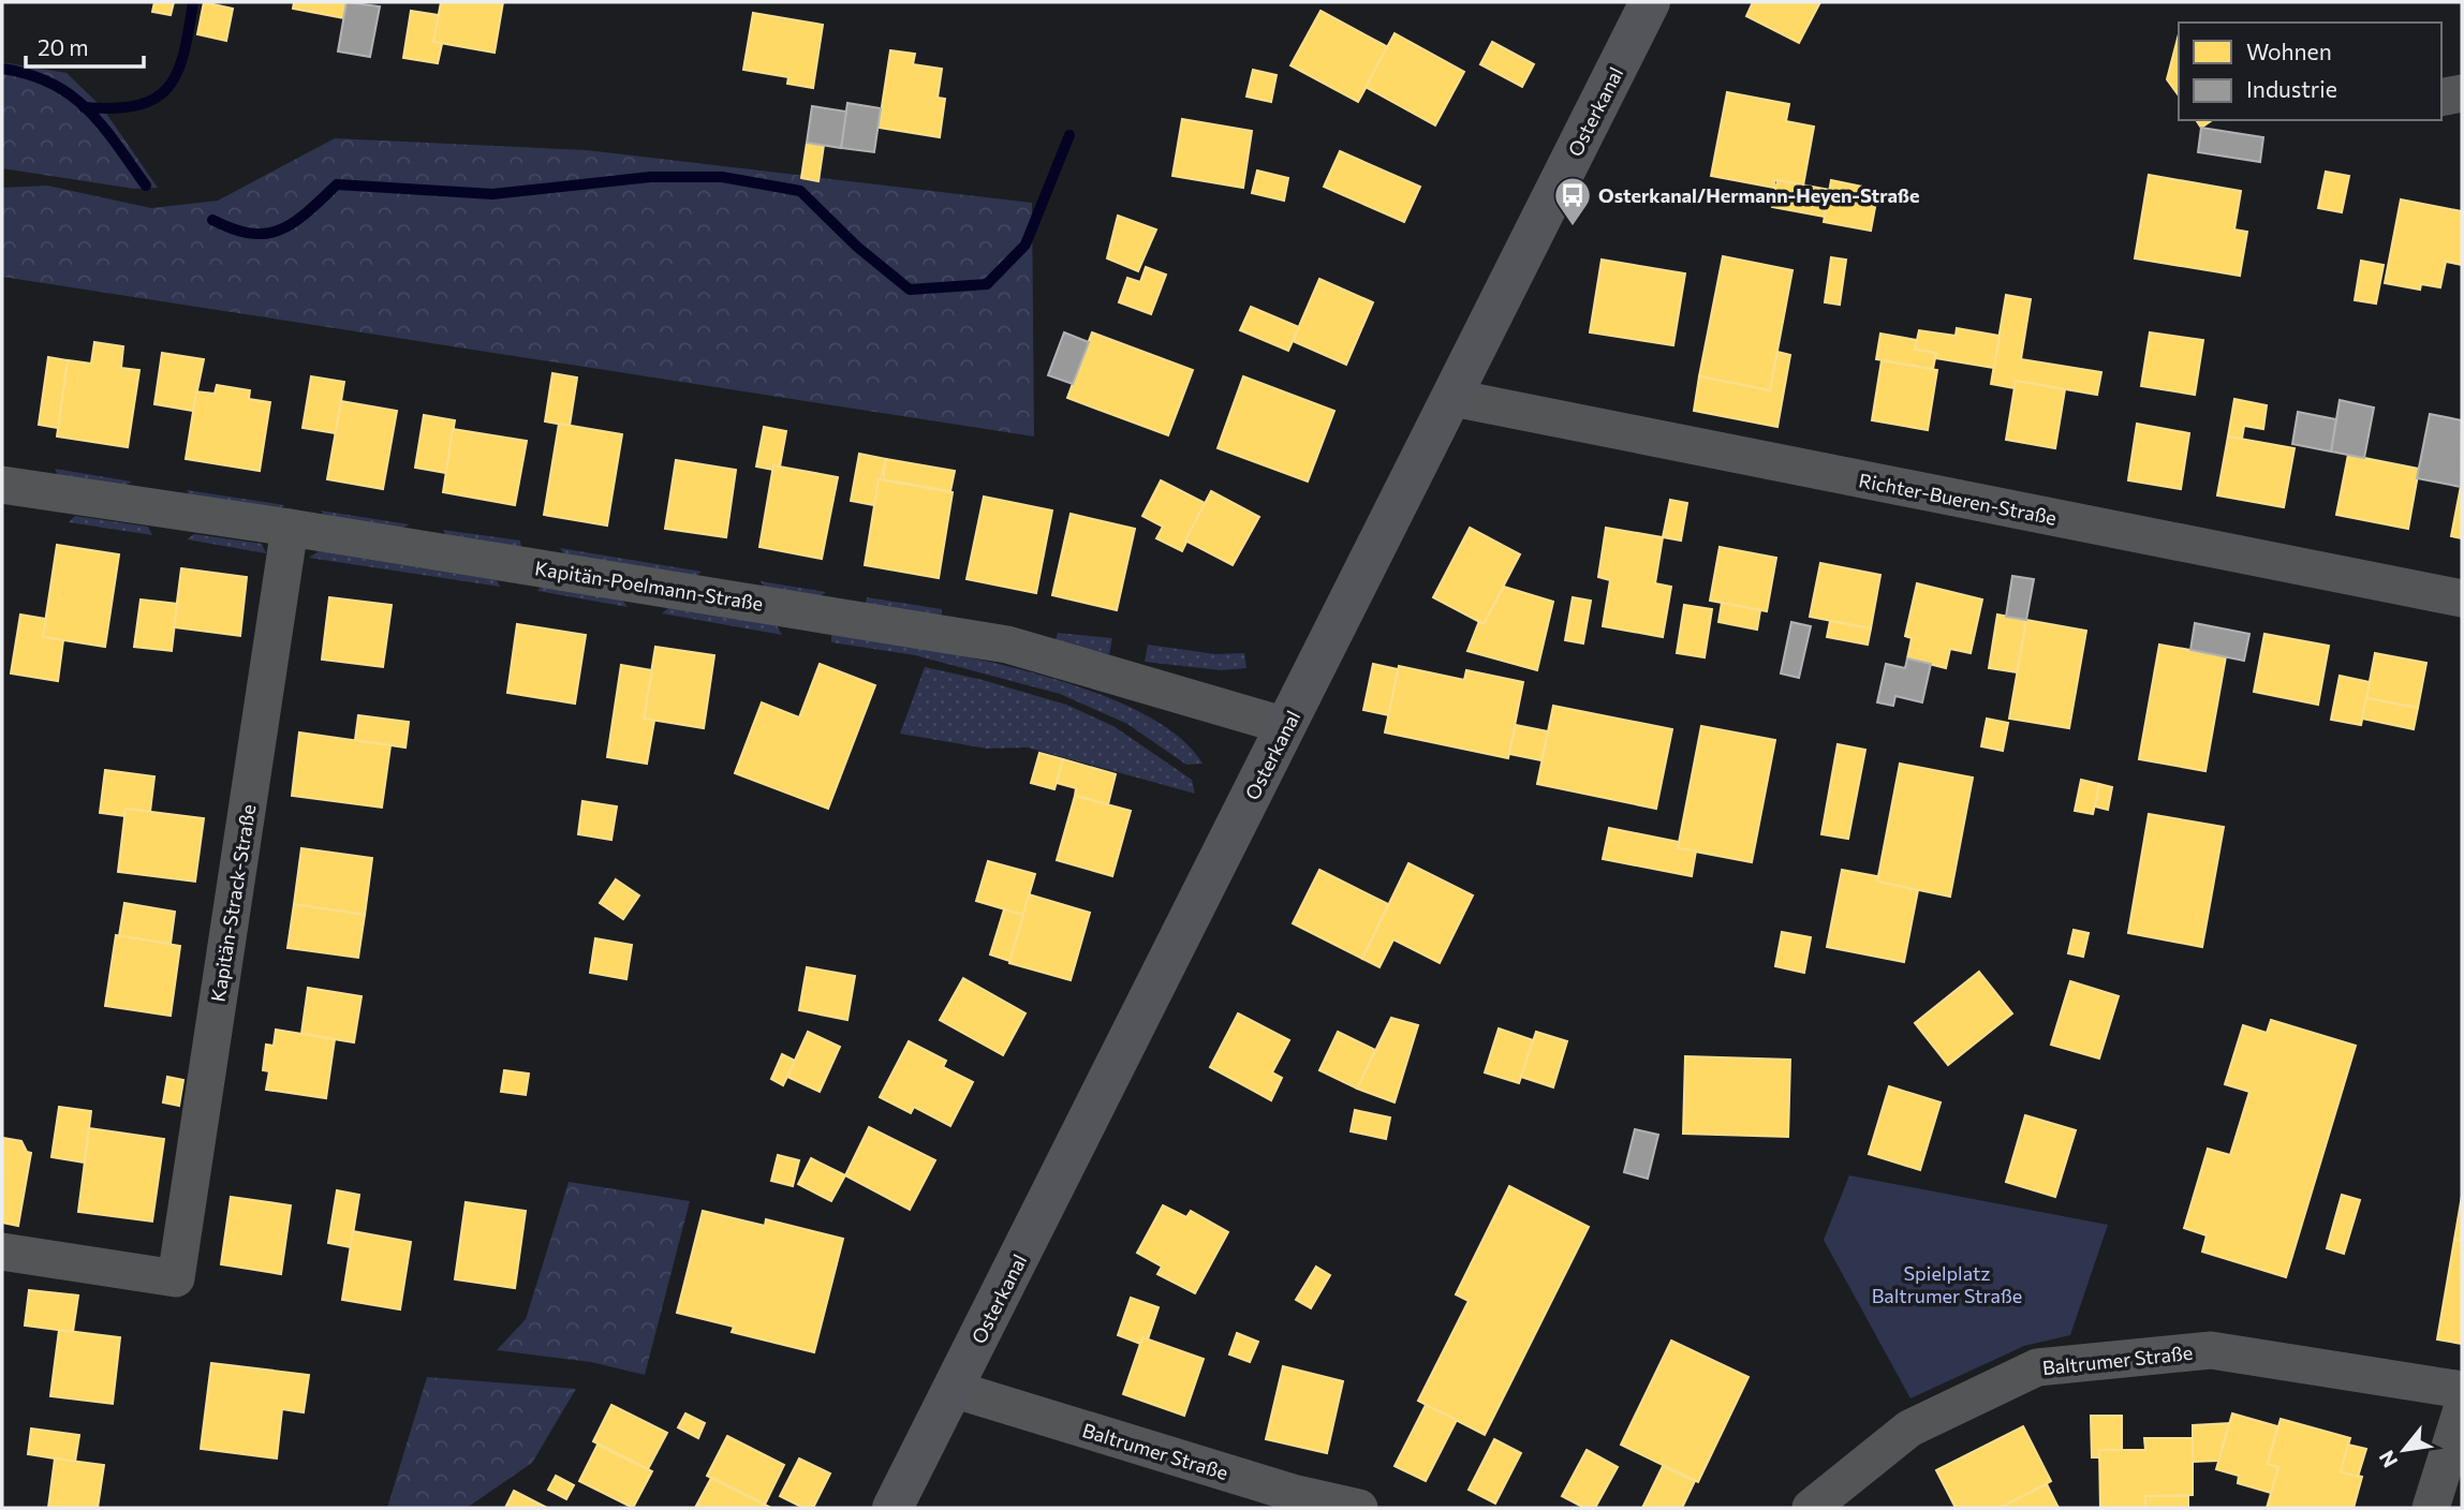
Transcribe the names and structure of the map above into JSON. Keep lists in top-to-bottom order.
{
  "streets": {
    "main road": ["Osterkanal"],
    "street": [
      "Richter-Bueren-Straße",
      "Kapitän-Poelmann-Straße",
      "Kapitän-Strack-Straße",
      "Baltrumer Straße"
    ]
  },
  "crossings": [
    ["Osterkanal", "Richter-Bueren-Straße"],
    ["Osterkanal", "Kapitän-Poelmann-Straße"],
    ["Osterkanal", "Baltrumer Straße"],
    ["Kapitän-Poelmann-Straße", "Kapitän-Strack-Straße"]
  ],
  "parks": ["Spielplatz Baltrumer Straße"],
  "places": {
    "bus stop": ["Osterkanal/Hermann-Heyen-Straße"]
  },
  "legend": ["Wohnen", "Industrie"],
  "scale_bar": "20 m",
  "north": "bottom left"
}
